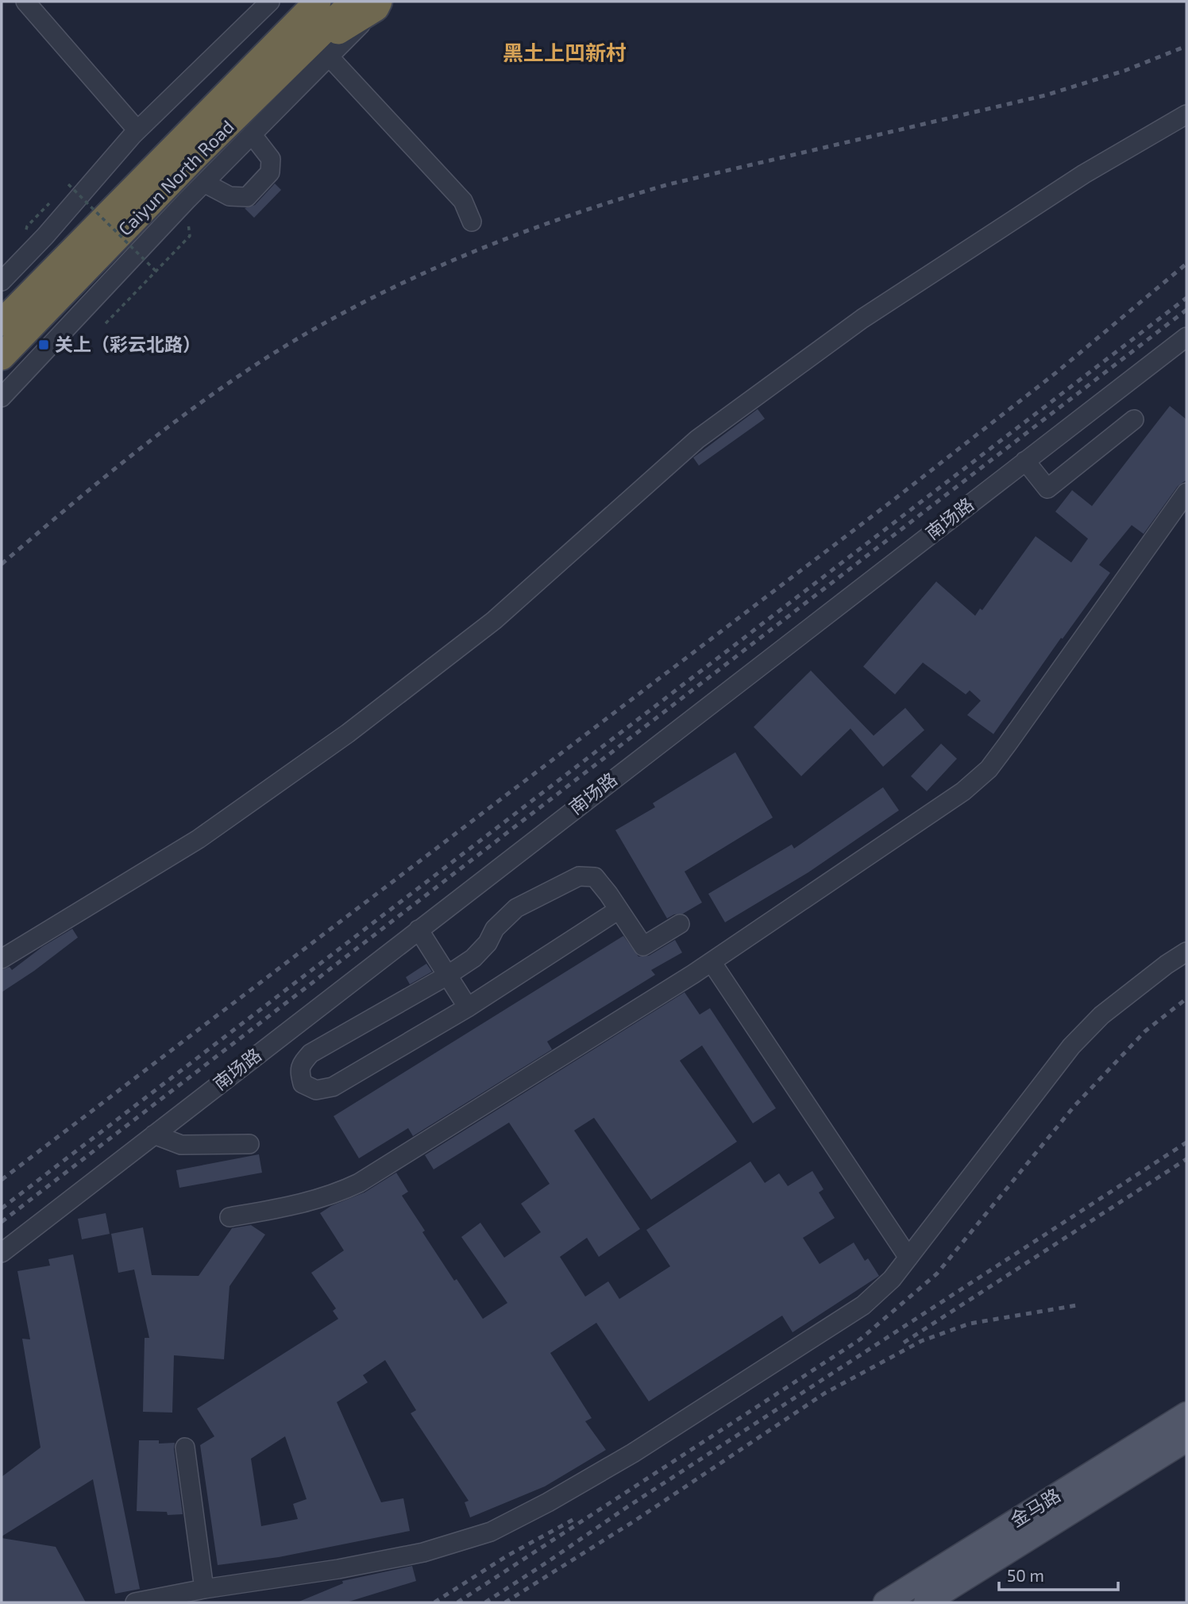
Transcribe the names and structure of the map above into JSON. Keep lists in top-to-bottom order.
{
  "streets": {
    "highway": ["Caiyun North Road"],
    "main road": ["金马路"],
    "street": ["南场路"]
  },
  "districts": ["黑土上凹新村"],
  "places": {
    "transit": ["关上（彩云北路）"]
  },
  "scale_bar": "50 m"
}
